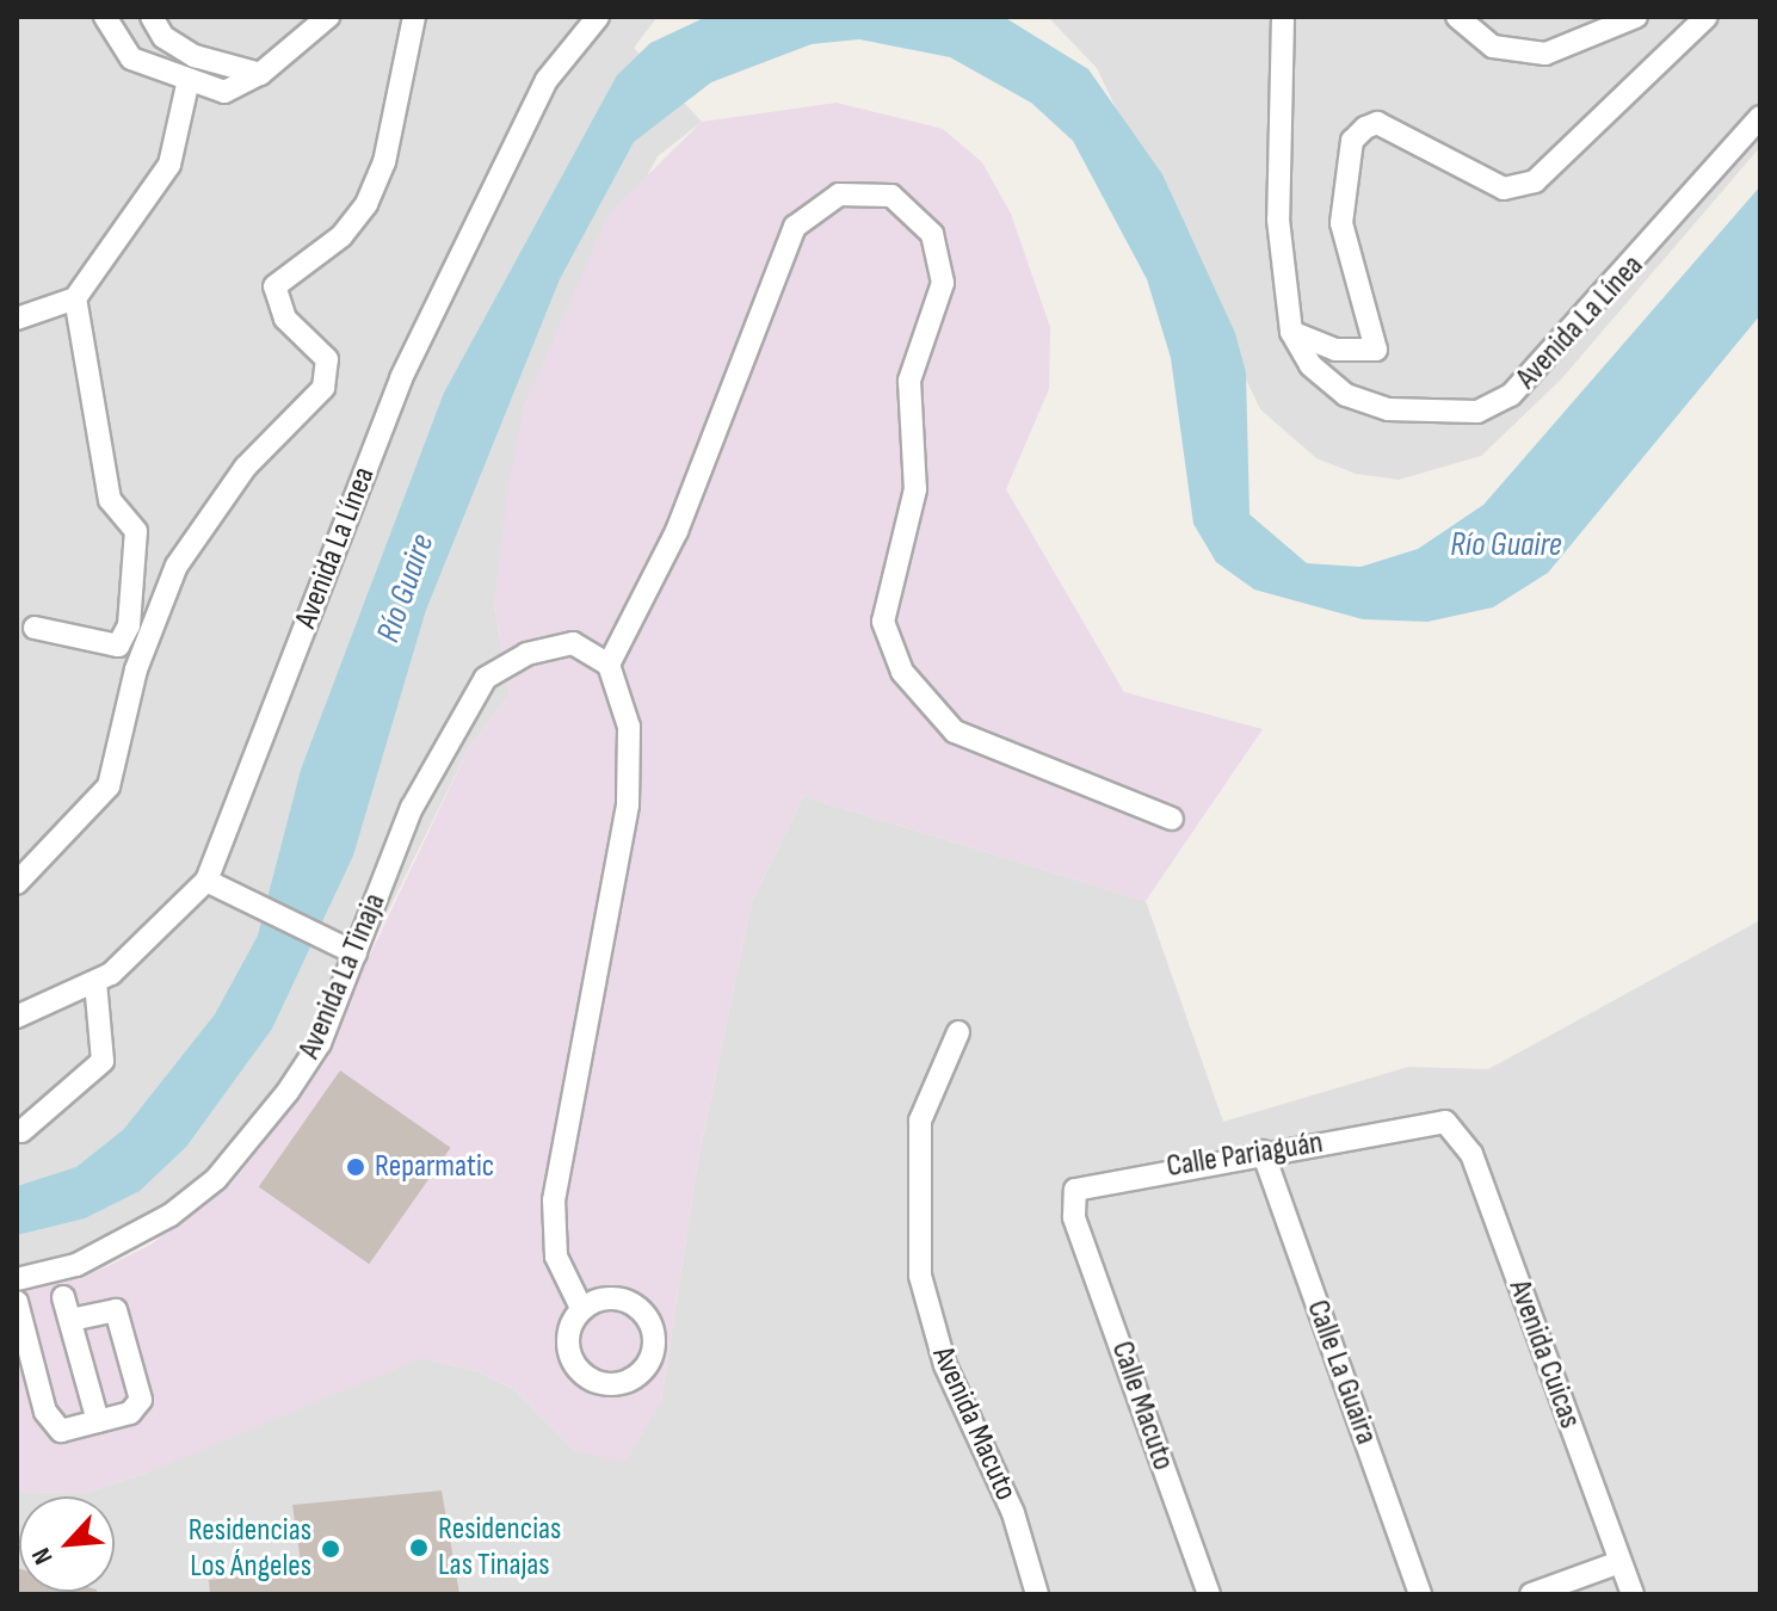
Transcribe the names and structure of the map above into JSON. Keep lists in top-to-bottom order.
{
  "streets": {
    "street": [
      "Avenida La Línea",
      "Avenida La Tinaja",
      "Calle Pariaguán",
      "Avenida Cuicas",
      "Calle La Guaira",
      "Calle Macuto",
      "Avenida Macuto"
    ]
  },
  "crossings": [
    ["Calle Pariaguán", "Avenida Cuicas"],
    ["Calle Pariaguán", "Calle La Guaira"],
    ["Calle Pariaguán", "Calle Macuto"]
  ],
  "water": ["Río Guaire"],
  "places": ["Reparmatic", "Residencias Las Tinajas", "Residencias Los Ángeles"],
  "north": "bottom left"
}
